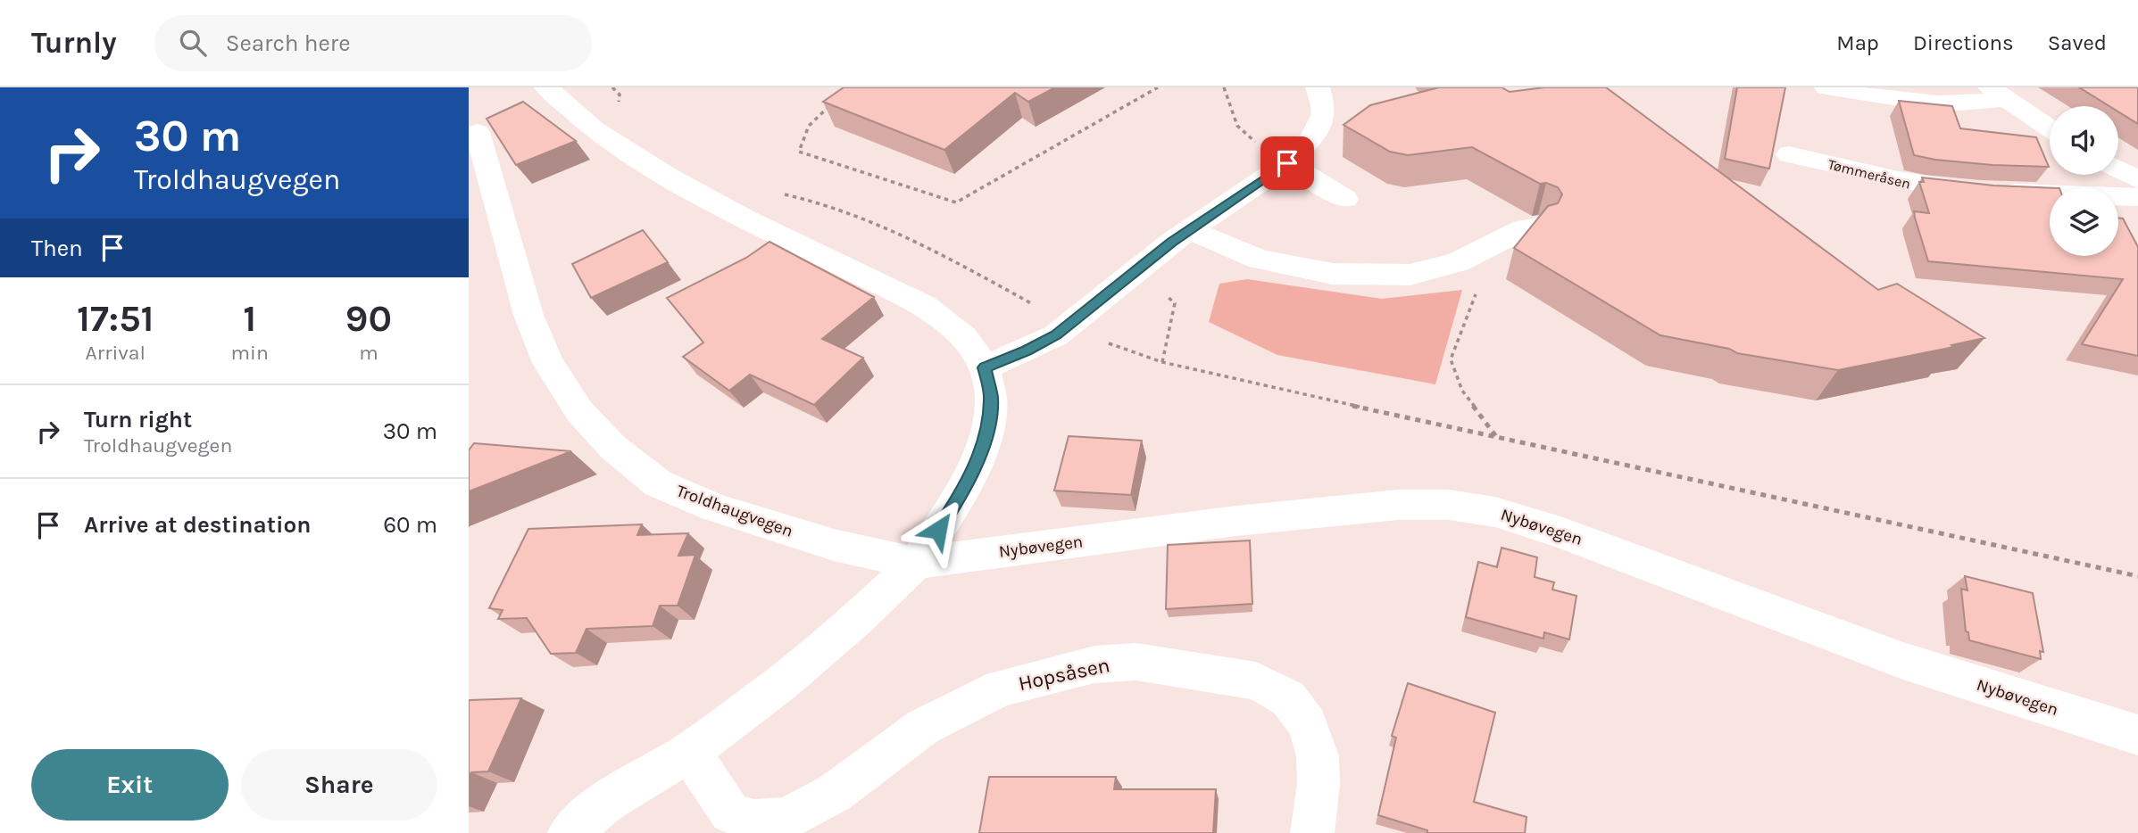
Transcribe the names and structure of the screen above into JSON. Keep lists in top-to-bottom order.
{
  "streets": {
    "street": [
      "Tømmeråsen",
      "Troldhaugvegen",
      "Nybøvegen",
      "Hopsåsen"
    ]
  },
  "crossings": [
    ["Troldhaugvegen", "Nybøvegen"]
  ],
  "page": {
    "header": "Turnly",
    "search": "Search here",
    "nav": ["Map", "Directions", "Saved"],
    "turn": ["30 m", "Troldhaugvegen"],
    "then": "Then",
    "eta": [
      "17:51",
      "Arrival",
      "1",
      "min",
      "90",
      "m"
    ],
    "list": [
      {
        "name": "Turn right",
        "note": "Troldhaugvegen",
        "value": "30 m"
      },
      {
        "name": "Arrive at destination",
        "value": "60 m"
      }
    ],
    "buttons": ["Exit", "Share"]
  }
}
